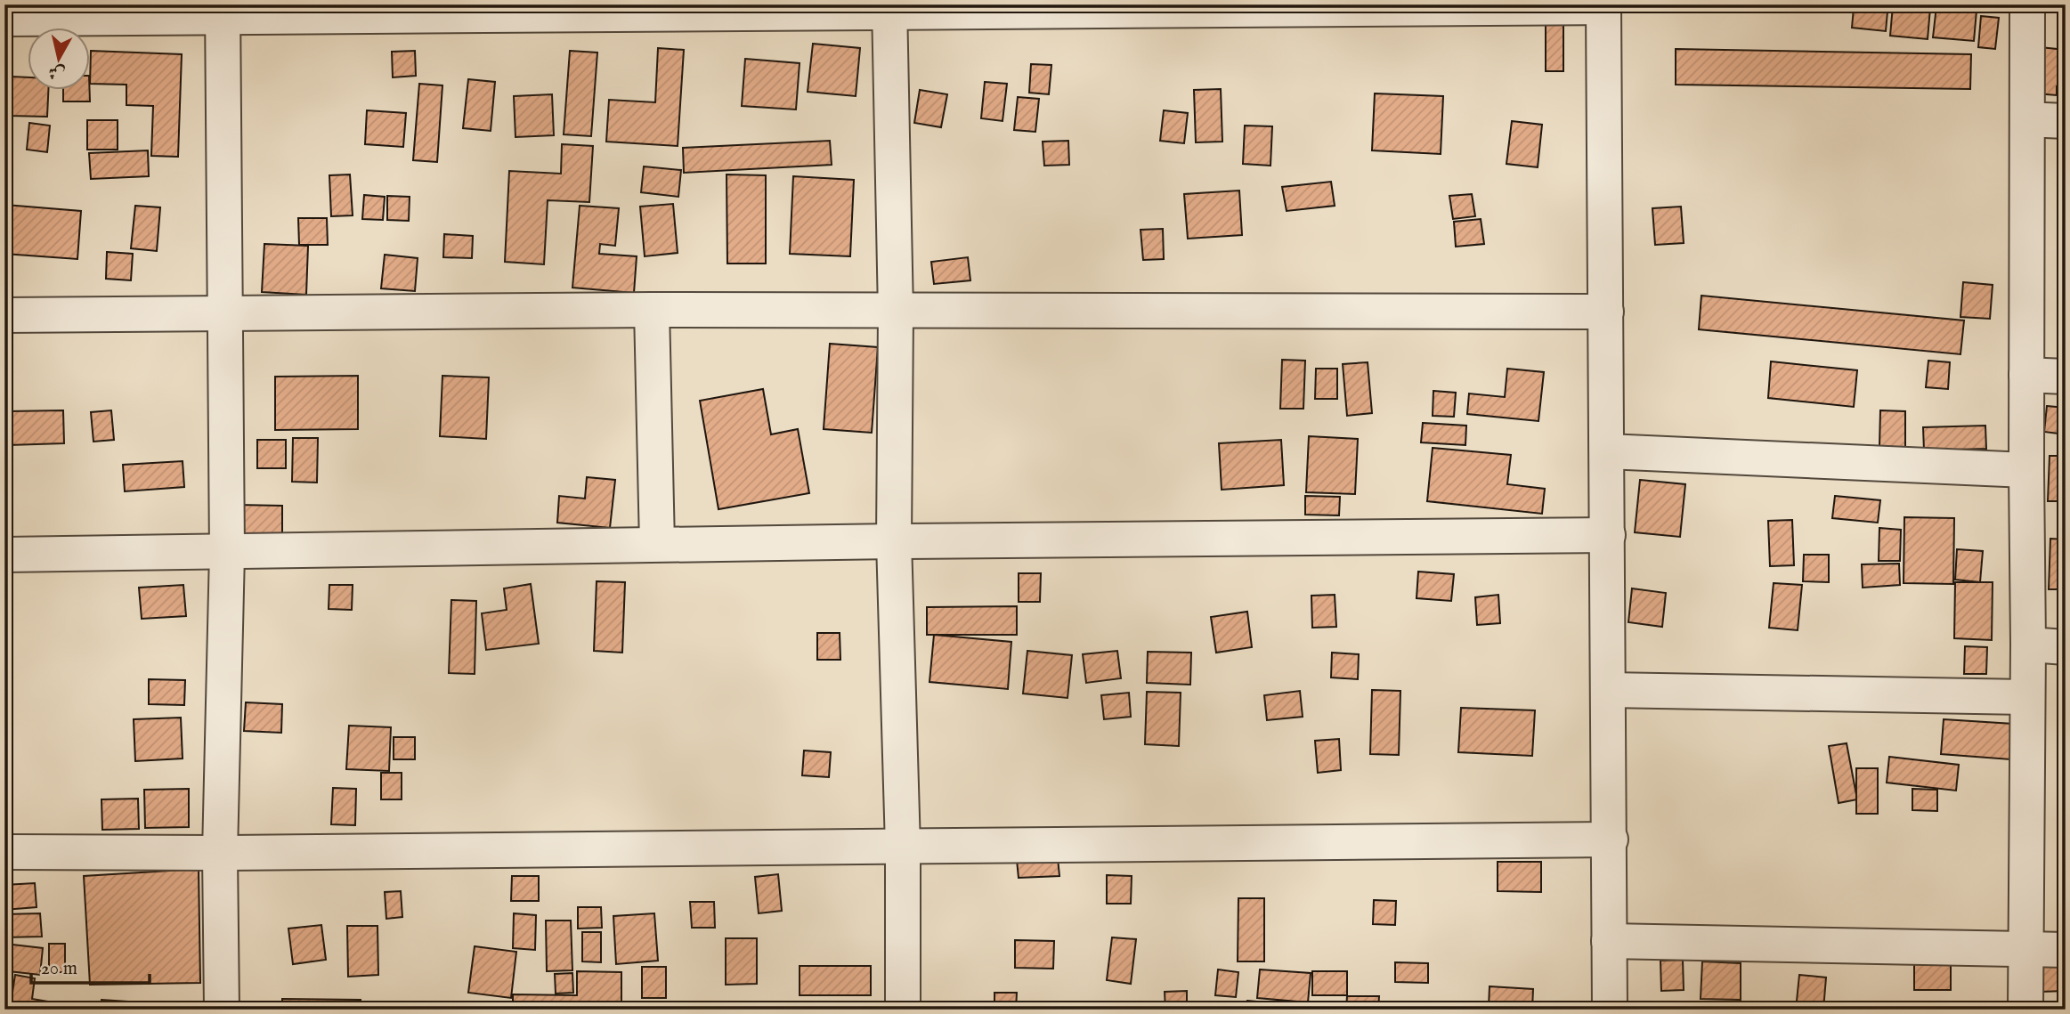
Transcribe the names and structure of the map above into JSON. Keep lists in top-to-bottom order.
{
  "scale_bar": "20 m",
  "north": "bottom"
}
